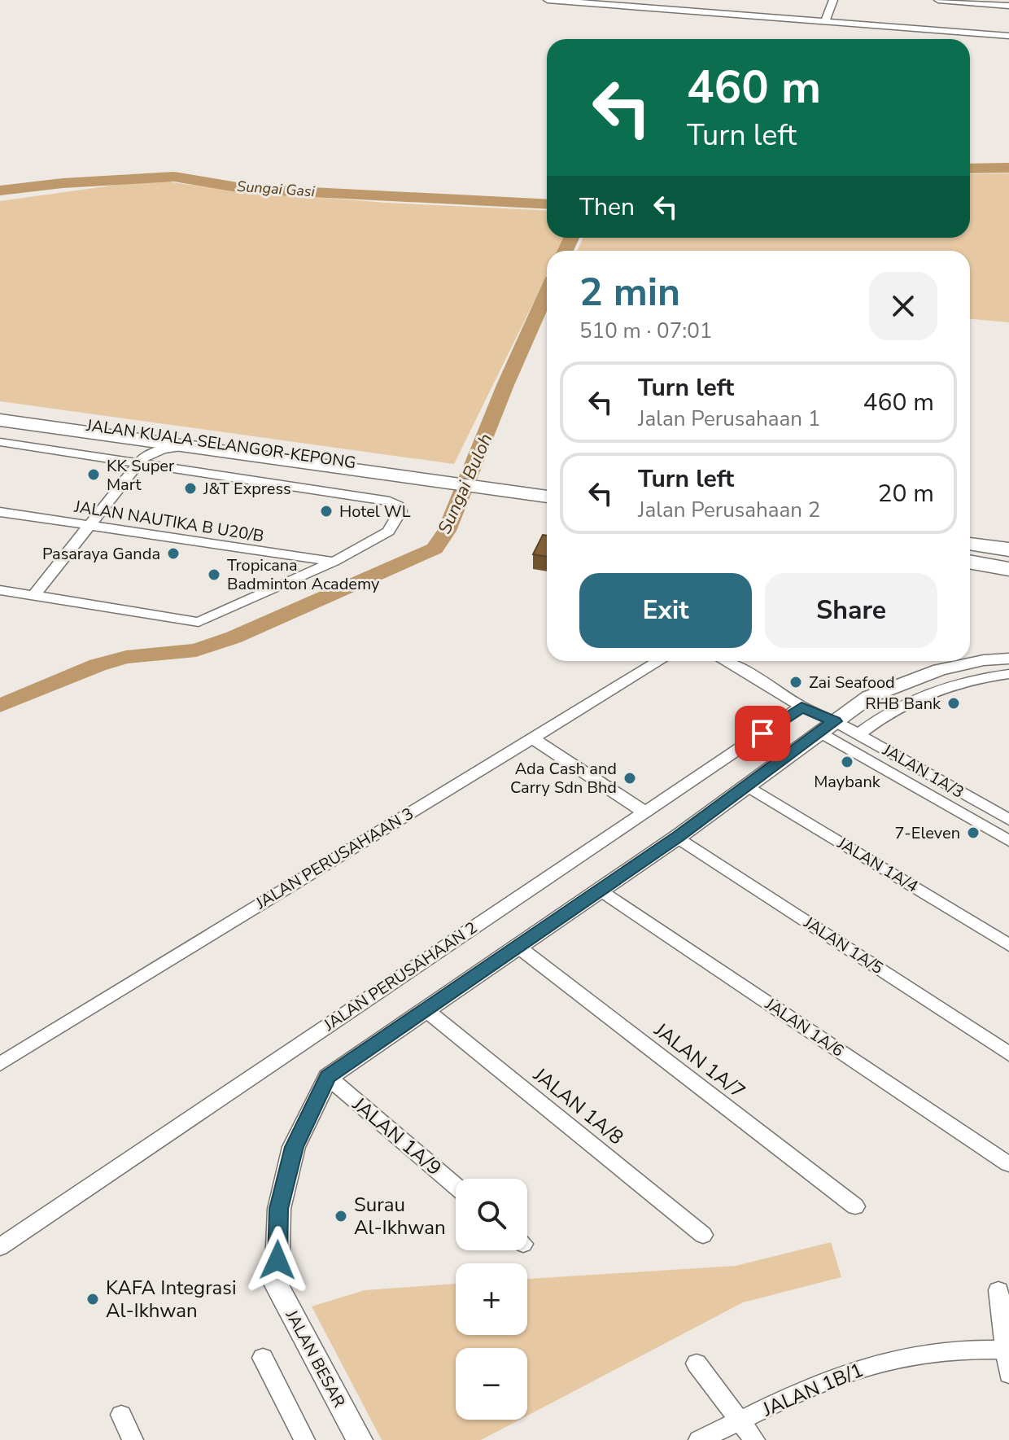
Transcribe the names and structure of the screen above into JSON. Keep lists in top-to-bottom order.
{
  "streets": {
    "highway": ["JALAN KUALA SELANGOR-KEPONG"],
    "street": [
      "JALAN NAUTIKA B U20/B",
      "JALAN 1A/3",
      "JALAN PERUSAHAAN 3",
      "JALAN 1A/4",
      "JALAN 1A/5",
      "JALAN PERUSAHAAN 2",
      "JALAN 1A/6",
      "JALAN 1A/7",
      "JALAN 1A/8",
      "JALAN 1A/9",
      "JALAN BESAR",
      "JALAN 1B/1"
    ]
  },
  "crossings": [
    ["JALAN 1A/9", "JALAN BESAR"]
  ],
  "water": ["Sungai Gasi", "Sungai Buloh"],
  "places": [
    "KK Super Mart",
    "J&T Express",
    "Hotel WL",
    "Pasaraya Ganda",
    "Tropicana Badminton Academy",
    "Zai Seafood",
    "RHB Bank",
    "Maybank",
    "Ada Cash and Carry Sdn Bhd",
    "7-Eleven",
    "Surau Al-Ikhwan",
    "KAFA Integrasi Al-Ikhwan"
  ],
  "page": {
    "turn": ["460 m", "Turn left"],
    "then": "Then",
    "heading": ["2 min", "510 m · 07:01"],
    "list": [
      {
        "name": "Turn left",
        "note": "Jalan Perusahaan 1",
        "value": "460 m"
      },
      {
        "name": "Turn left",
        "note": "Jalan Perusahaan 2",
        "value": "20 m"
      }
    ],
    "buttons": ["Exit", "Share"],
    "map_buttons": ["+", "−"]
  }
}
